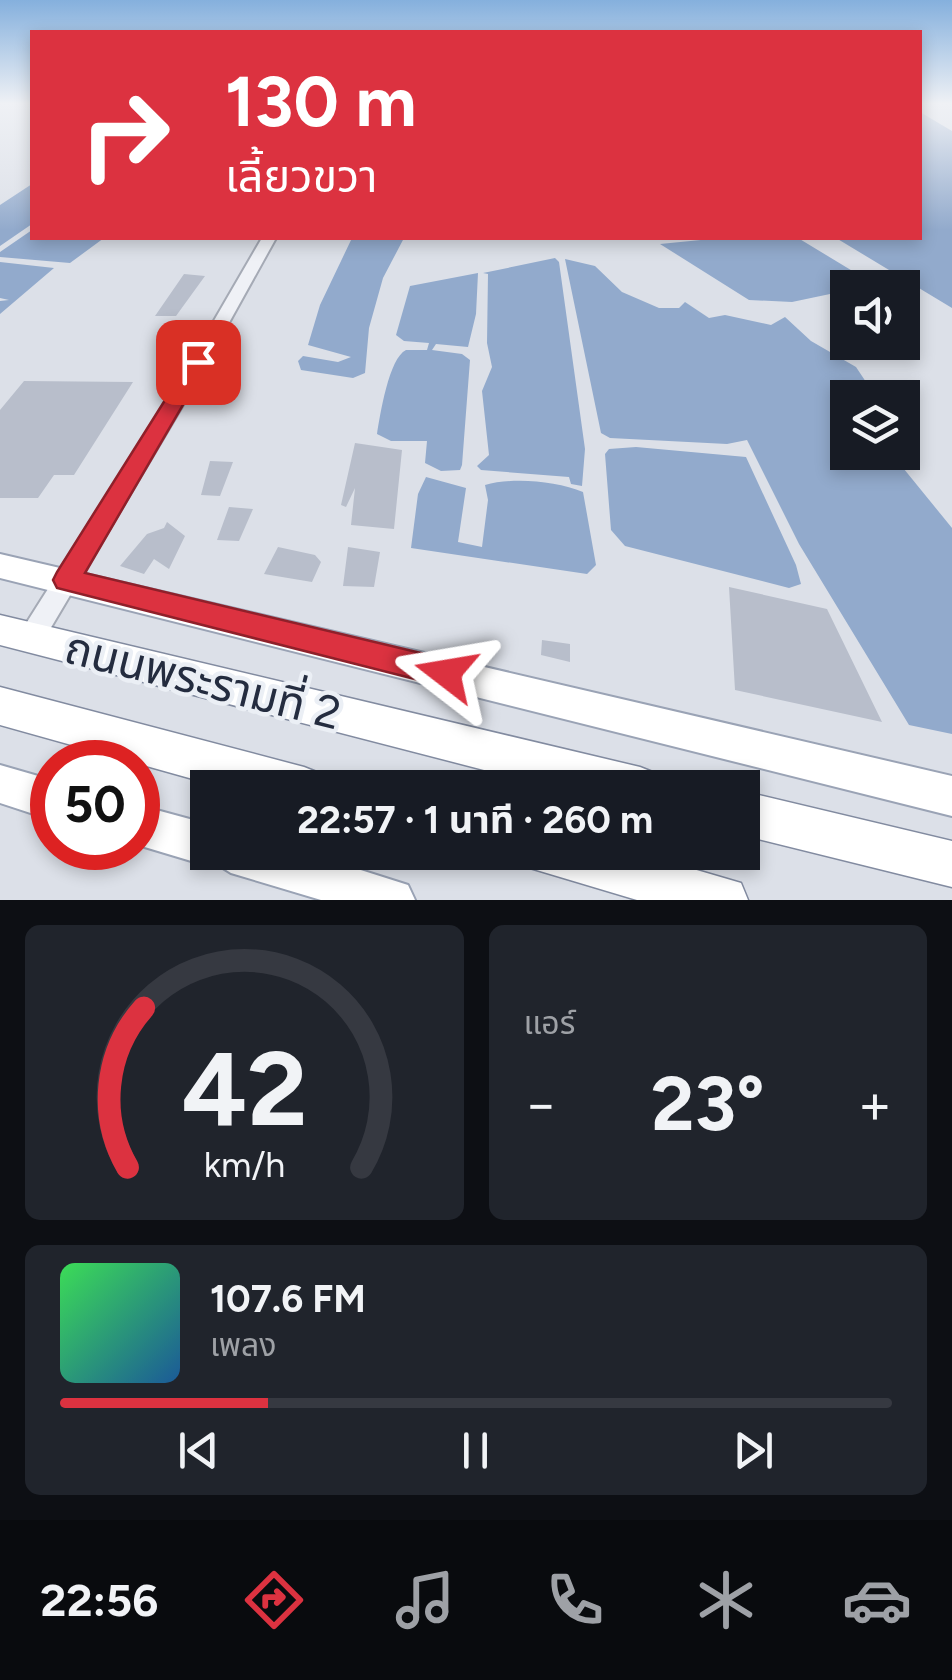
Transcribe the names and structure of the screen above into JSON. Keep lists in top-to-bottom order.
{
  "streets": {
    "highway": ["ถนนพระรามที่ 2"]
  },
  "page": {
    "turn": ["130 m", "เลี้ยวขวา"],
    "limit": "50",
    "trip": "22:57 · 1 นาที · 260 m",
    "tile": "แอร์",
    "heat": ["−", "23°", "+"],
    "song": ["107.6 FM", "เพลง"],
    "tabs": "22:56",
    "gauge": ["42", "km/h"]
  }
}
